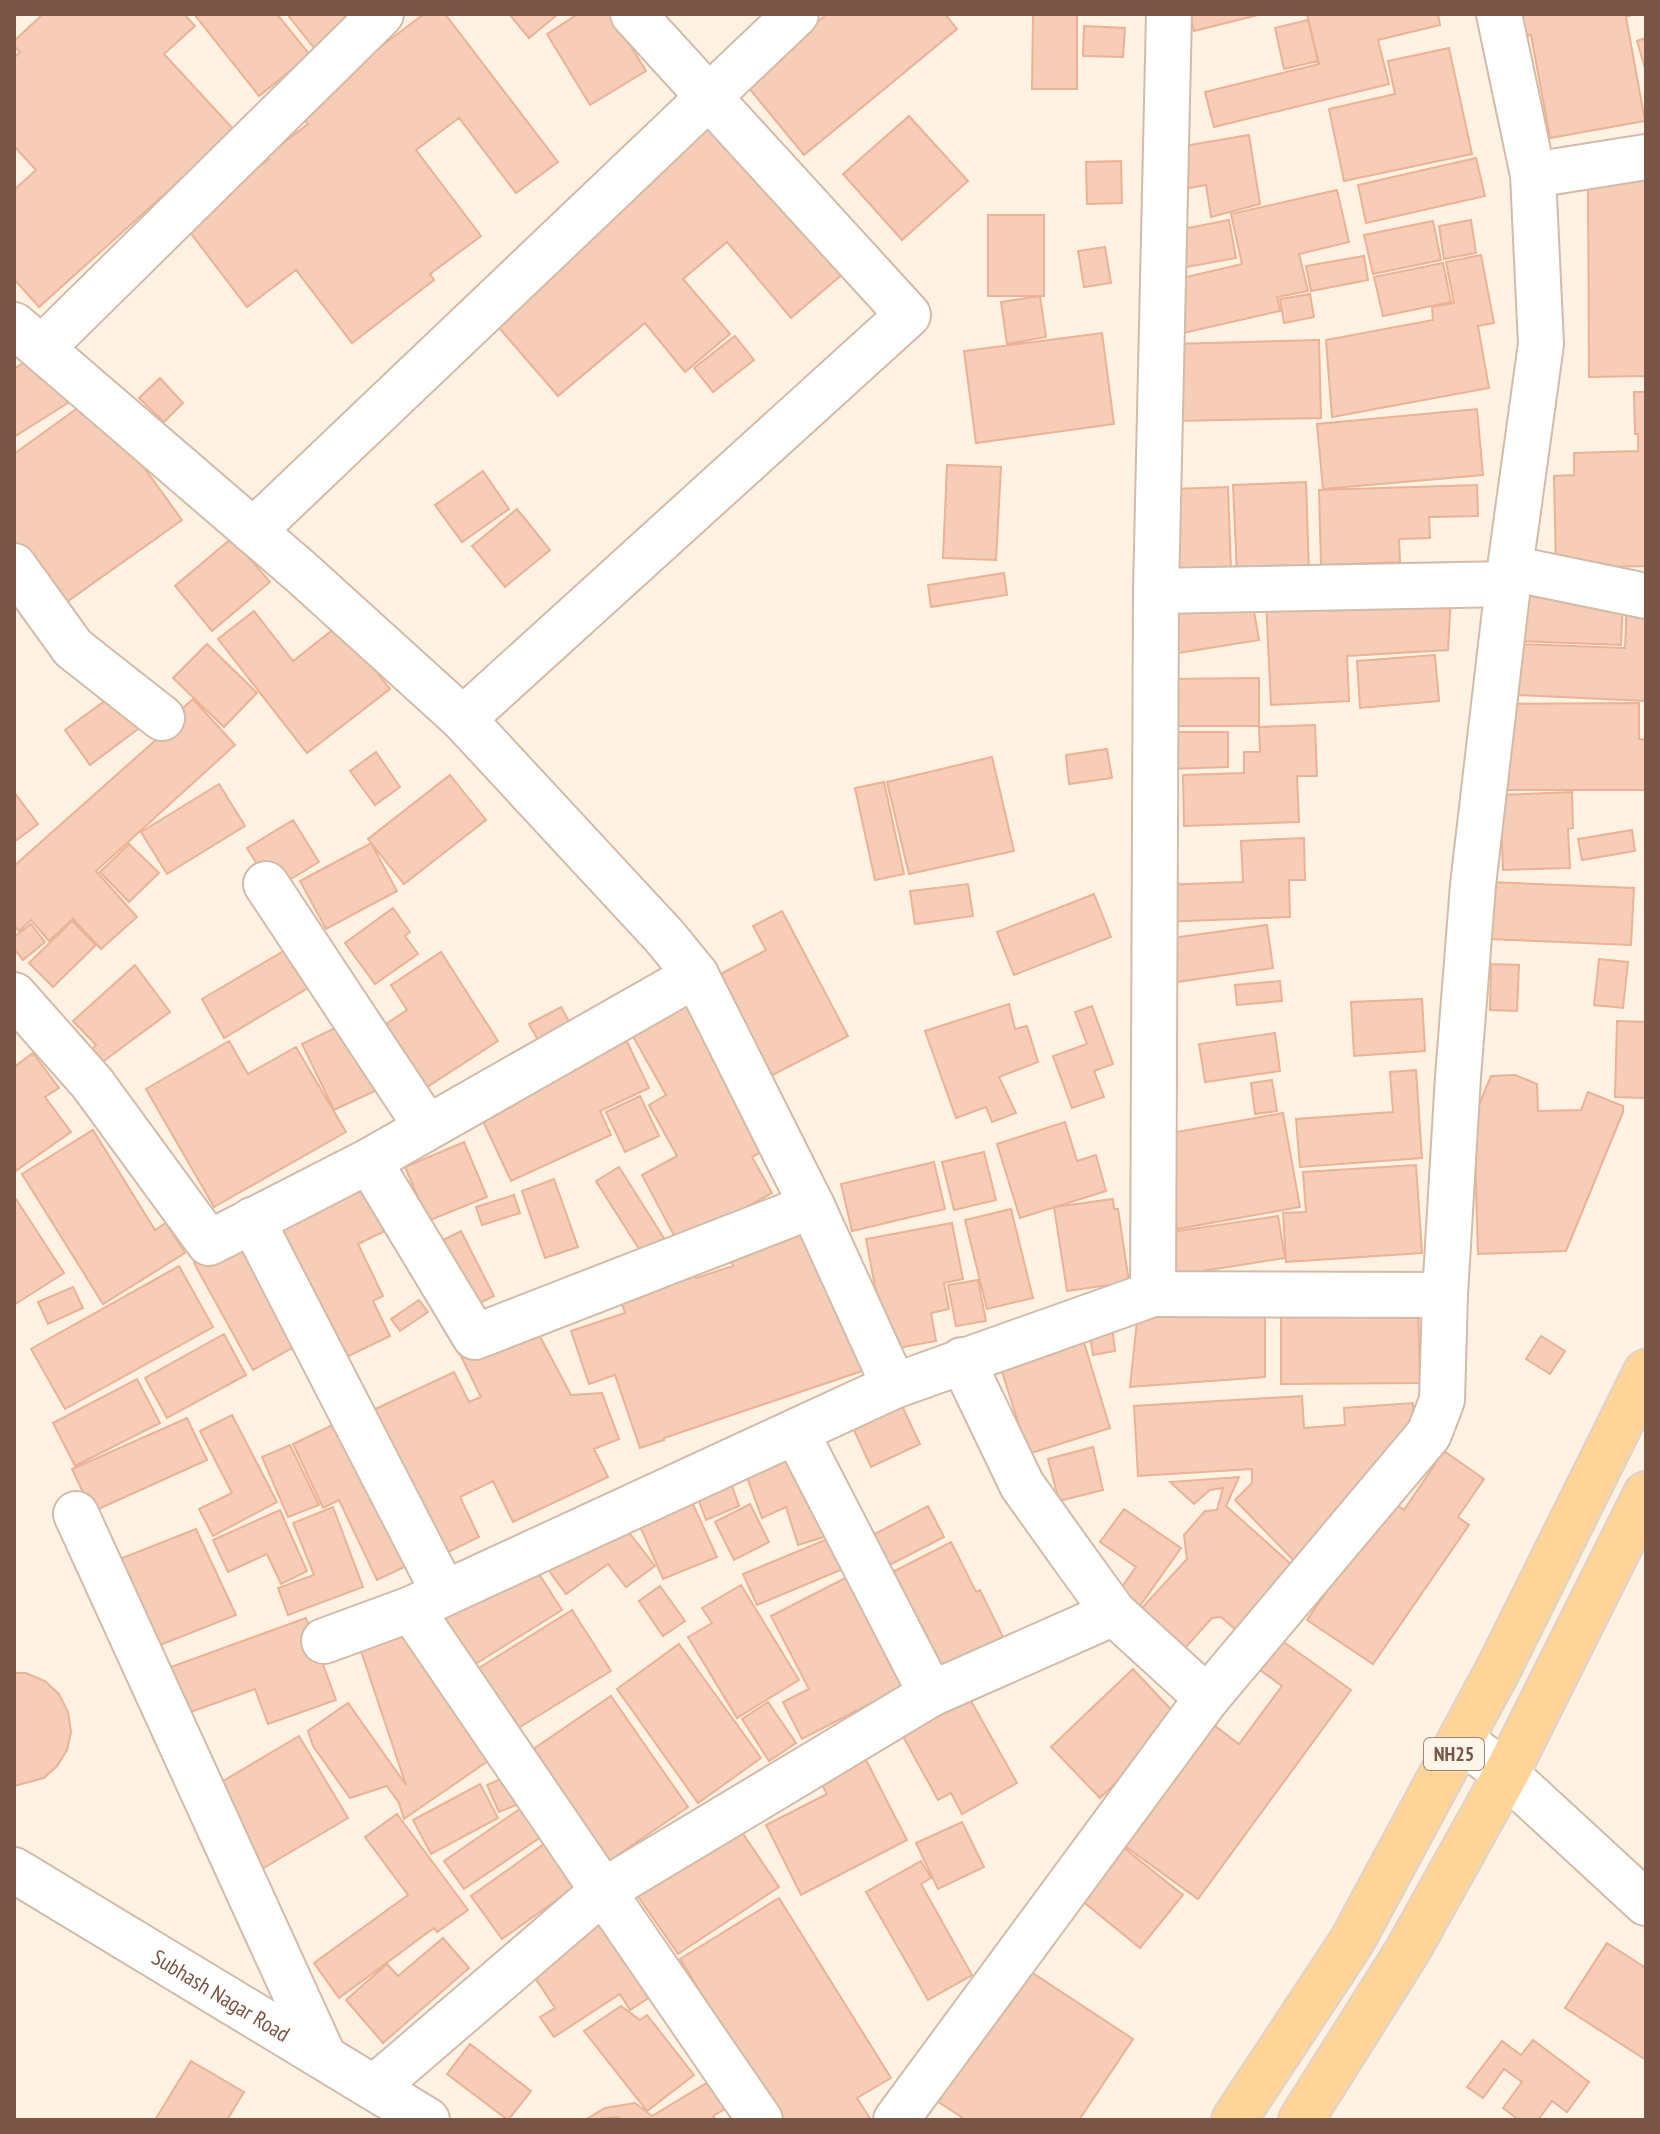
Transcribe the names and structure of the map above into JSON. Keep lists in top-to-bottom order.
{
  "streets": {
    "main road": ["NH25"],
    "street": ["Subhash Nagar Road"]
  }
}
